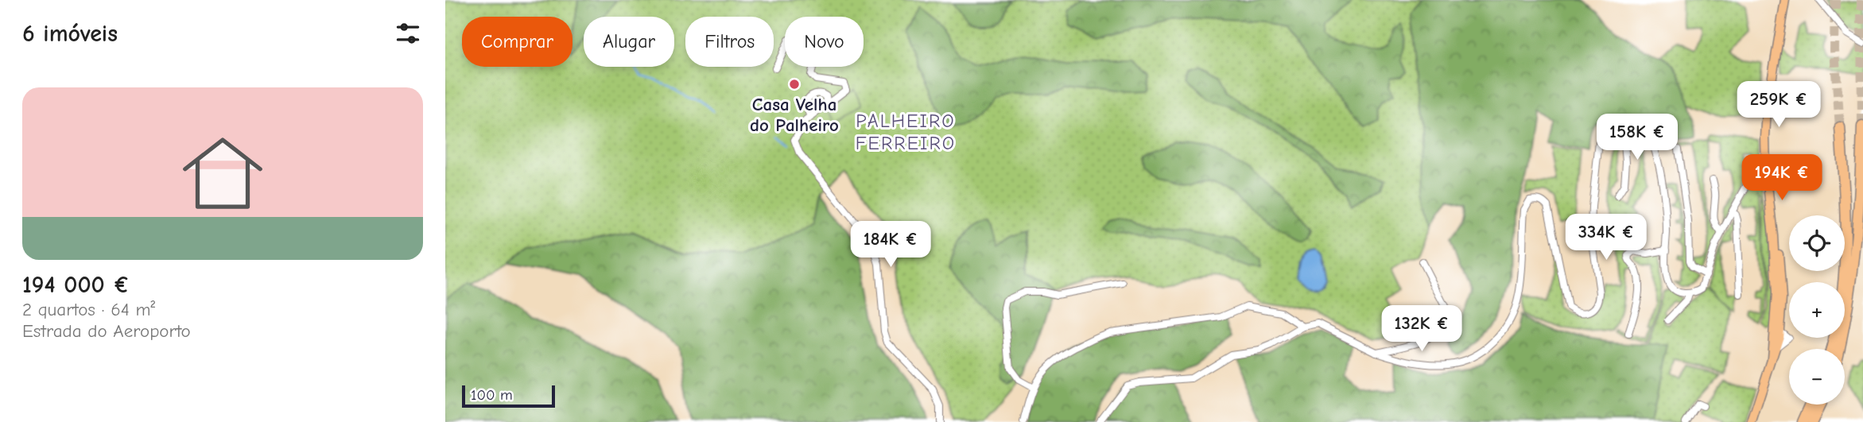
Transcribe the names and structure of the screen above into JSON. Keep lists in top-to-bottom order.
{
  "districts": ["PALHEIRO FERREIRO"],
  "places": ["Casa Velha do Palheiro"],
  "scale_bar": "100 m",
  "page": {
    "heading": "6 imóveis",
    "chip": [
      "Comprar",
      "Alugar",
      "Filtros",
      "Novo"
    ],
    "list": [
      {
        "name": "194 000 €",
        "note": "2 quartos · 64 m² · Estrada do Aeroporto"
      }
    ],
    "price": [
      "259K €",
      "158K €",
      "194K €",
      "334K €",
      "184K €",
      "132K €"
    ],
    "map_buttons": ["+", "−"],
    "scale": "100 m"
  }
}
